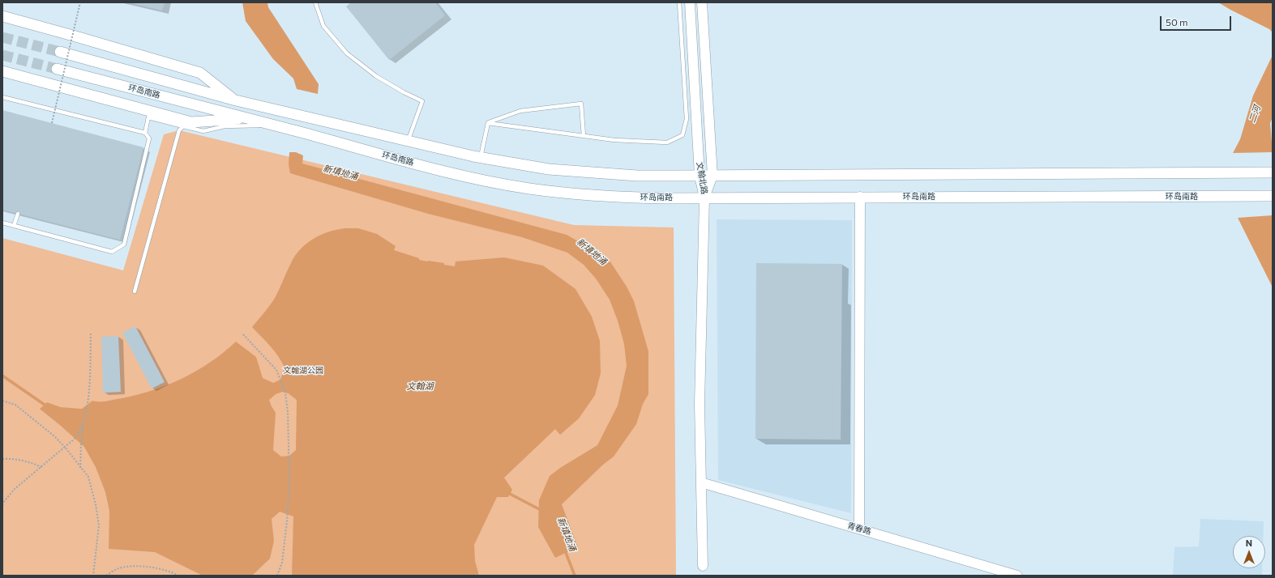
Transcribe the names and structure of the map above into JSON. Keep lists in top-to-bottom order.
{
  "streets": {
    "main road": ["环岛南路"],
    "street": ["文翰北路", "青春路"]
  },
  "crossings": [
    ["环岛南路", "文翰北路"]
  ],
  "water": ["二河", "新填地涌", "文翰湖"],
  "parks": ["文翰湖公园"],
  "scale_bar": "50 m",
  "north": "top"
}
